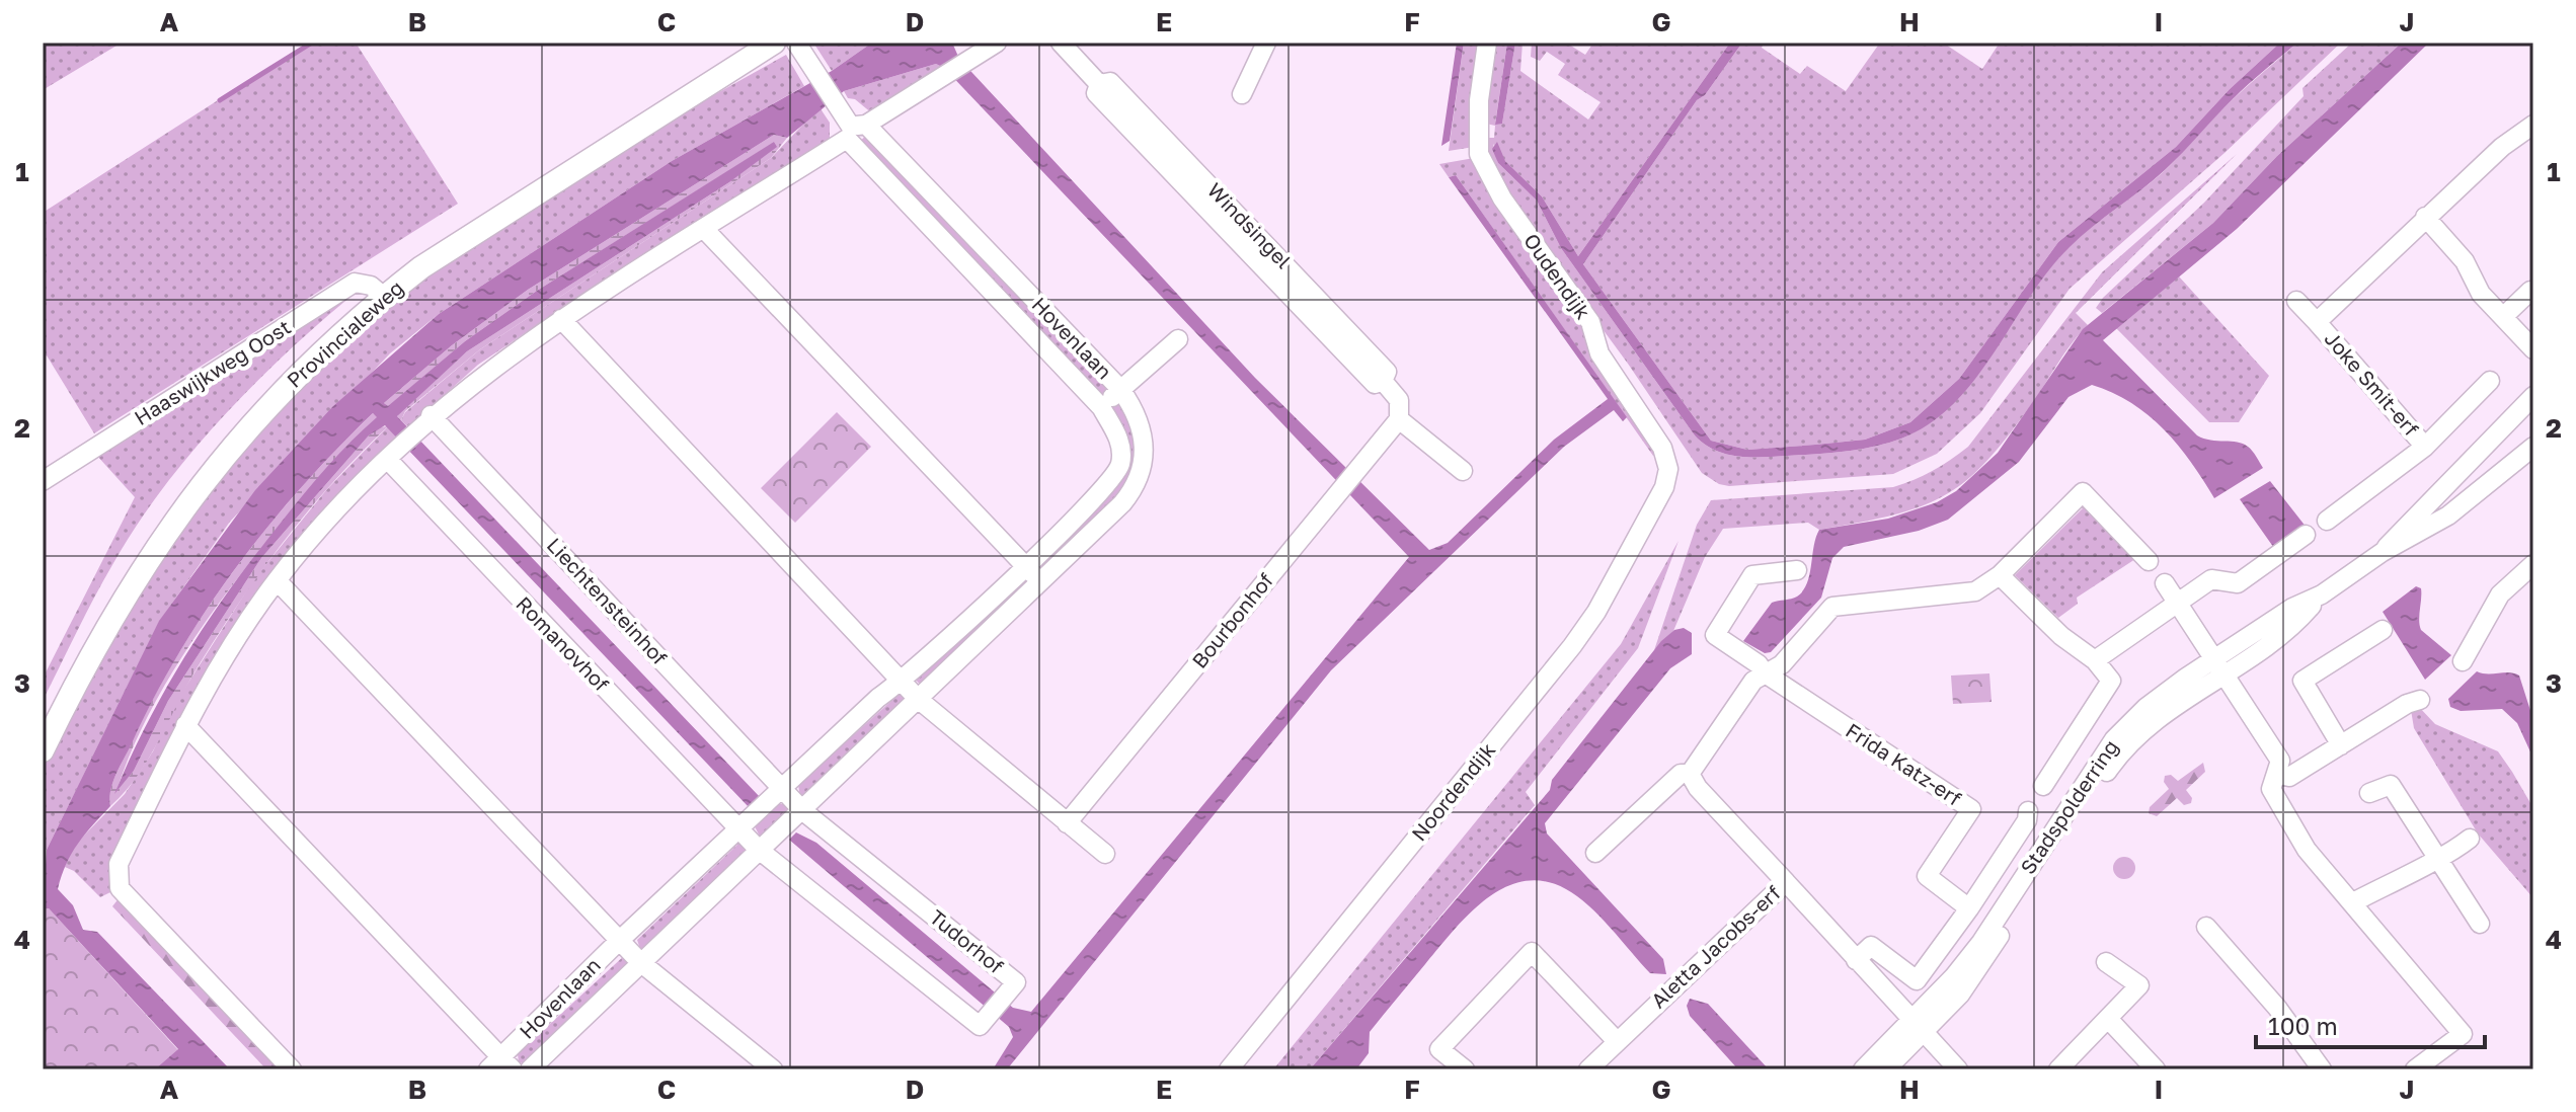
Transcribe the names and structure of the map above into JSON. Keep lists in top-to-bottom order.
{
  "streets": {
    "main road": ["Provincialeweg"],
    "street": [
      "Windsingel",
      "Oudendijk",
      "Hovenlaan",
      "Haaswijkweg Oost",
      "Joke Smit-erf",
      "Liechtensteinhof",
      "Bourbonhof",
      "Romanovhof",
      "Frida Katz-erf",
      "Noordendijk",
      "Stadspolderring",
      "Tudorhof",
      "Aletta Jacobs-erf"
    ]
  },
  "crossings": [
    ["Windsingel", "Bourbonhof"],
    ["Oudendijk", "Noordendijk"],
    ["Provincialeweg", "Haaswijkweg Oost"],
    ["Hovenlaan", "Liechtensteinhof"],
    ["Hovenlaan", "Romanovhof"],
    ["Hovenlaan", "Tudorhof"],
    ["Stadspolderring", "Aletta Jacobs-erf"]
  ],
  "scale_bar": "100 m",
  "grid": {
    "columns": [
      "A",
      "B",
      "C",
      "D",
      "E",
      "F",
      "G",
      "H",
      "I",
      "J"
    ],
    "rows": [
      "1",
      "2",
      "3",
      "4"
    ]
  }
}
